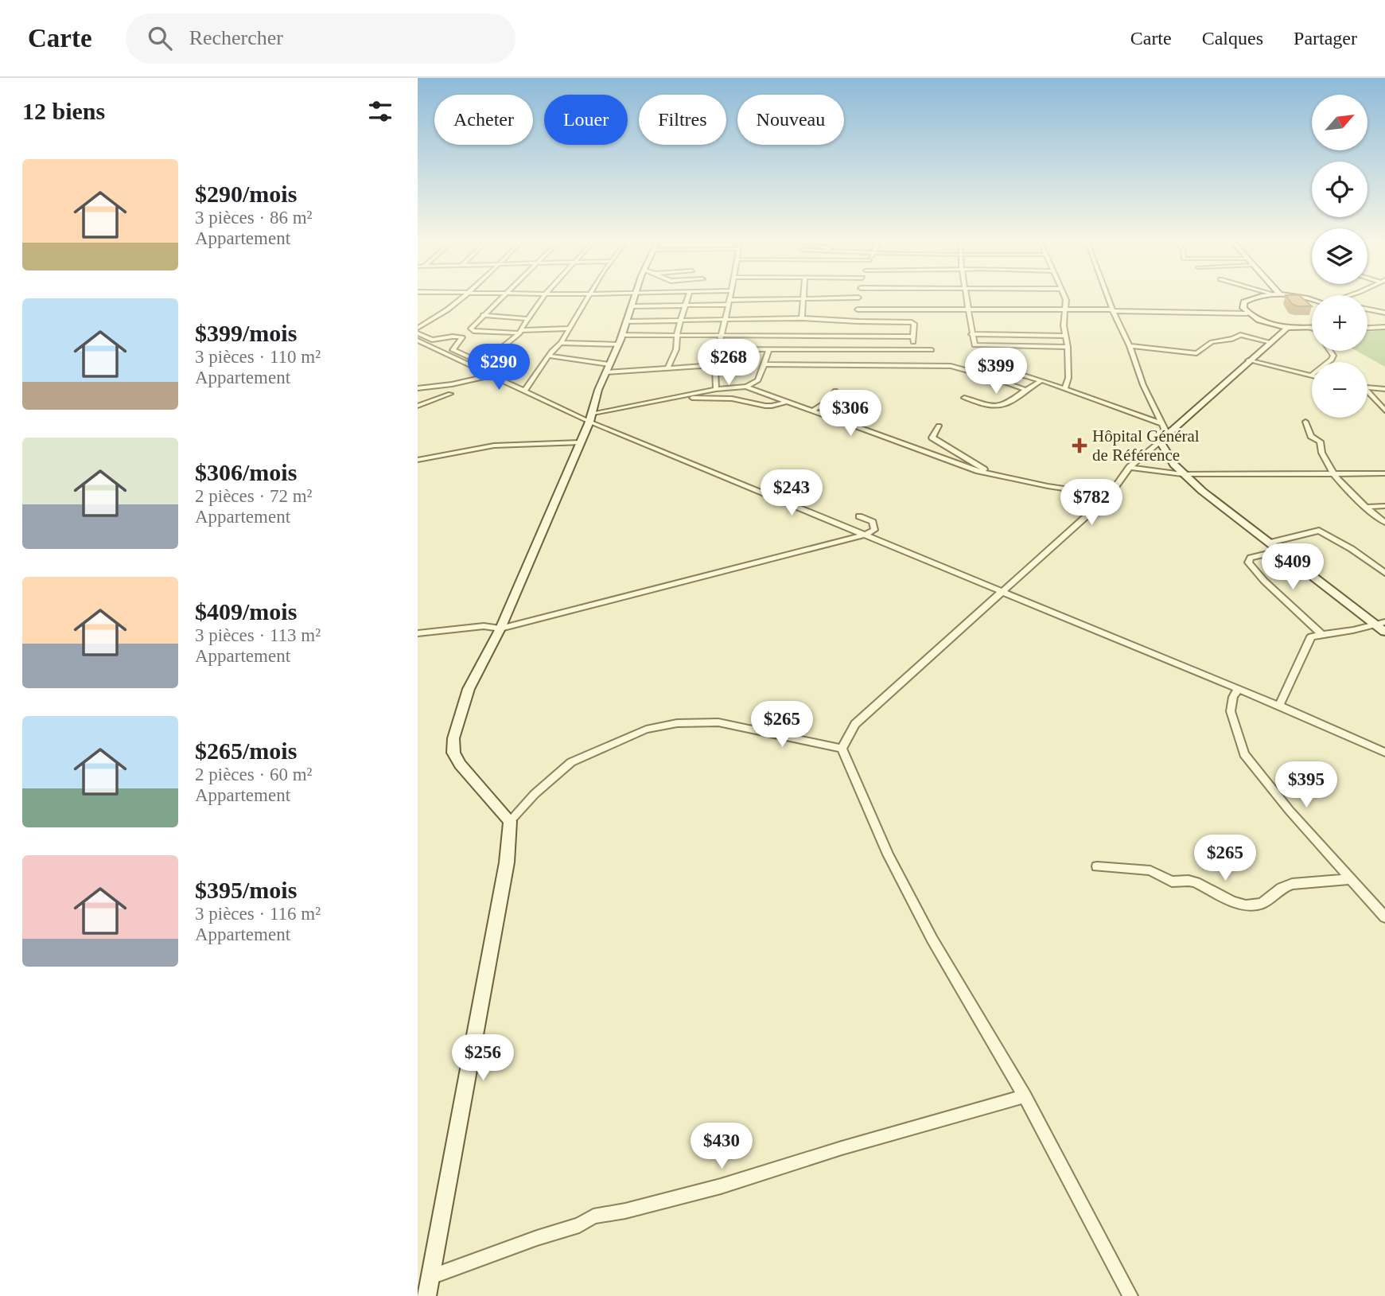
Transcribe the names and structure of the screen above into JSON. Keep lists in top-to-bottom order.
{
  "places": {
    "health": ["Hôpital Général de Référence"]
  },
  "north": "top right",
  "page": {
    "header": "Carte",
    "search": "Rechercher",
    "nav": ["Carte", "Calques", "Partager"],
    "heading": "12 biens",
    "map_buttons": ["+", "−"],
    "chip": [
      "Acheter",
      "Louer",
      "Filtres",
      "Nouveau"
    ],
    "list": [
      {
        "name": "$290/mois",
        "note": "3 pièces · 86 m² · Appartement"
      },
      {
        "name": "$399/mois",
        "note": "3 pièces · 110 m² · Appartement"
      },
      {
        "name": "$306/mois",
        "note": "2 pièces · 72 m² · Appartement"
      },
      {
        "name": "$409/mois",
        "note": "3 pièces · 113 m² · Appartement"
      },
      {
        "name": "$265/mois",
        "note": "2 pièces · 60 m² · Appartement"
      },
      {
        "name": "$395/mois",
        "note": "3 pièces · 116 m² · Appartement"
      }
    ],
    "price": [
      "$268",
      "$290",
      "$399",
      "$306",
      "$243",
      "$782",
      "$409",
      "$265",
      "$395",
      "$265",
      "$256",
      "$430"
    ]
  }
}
